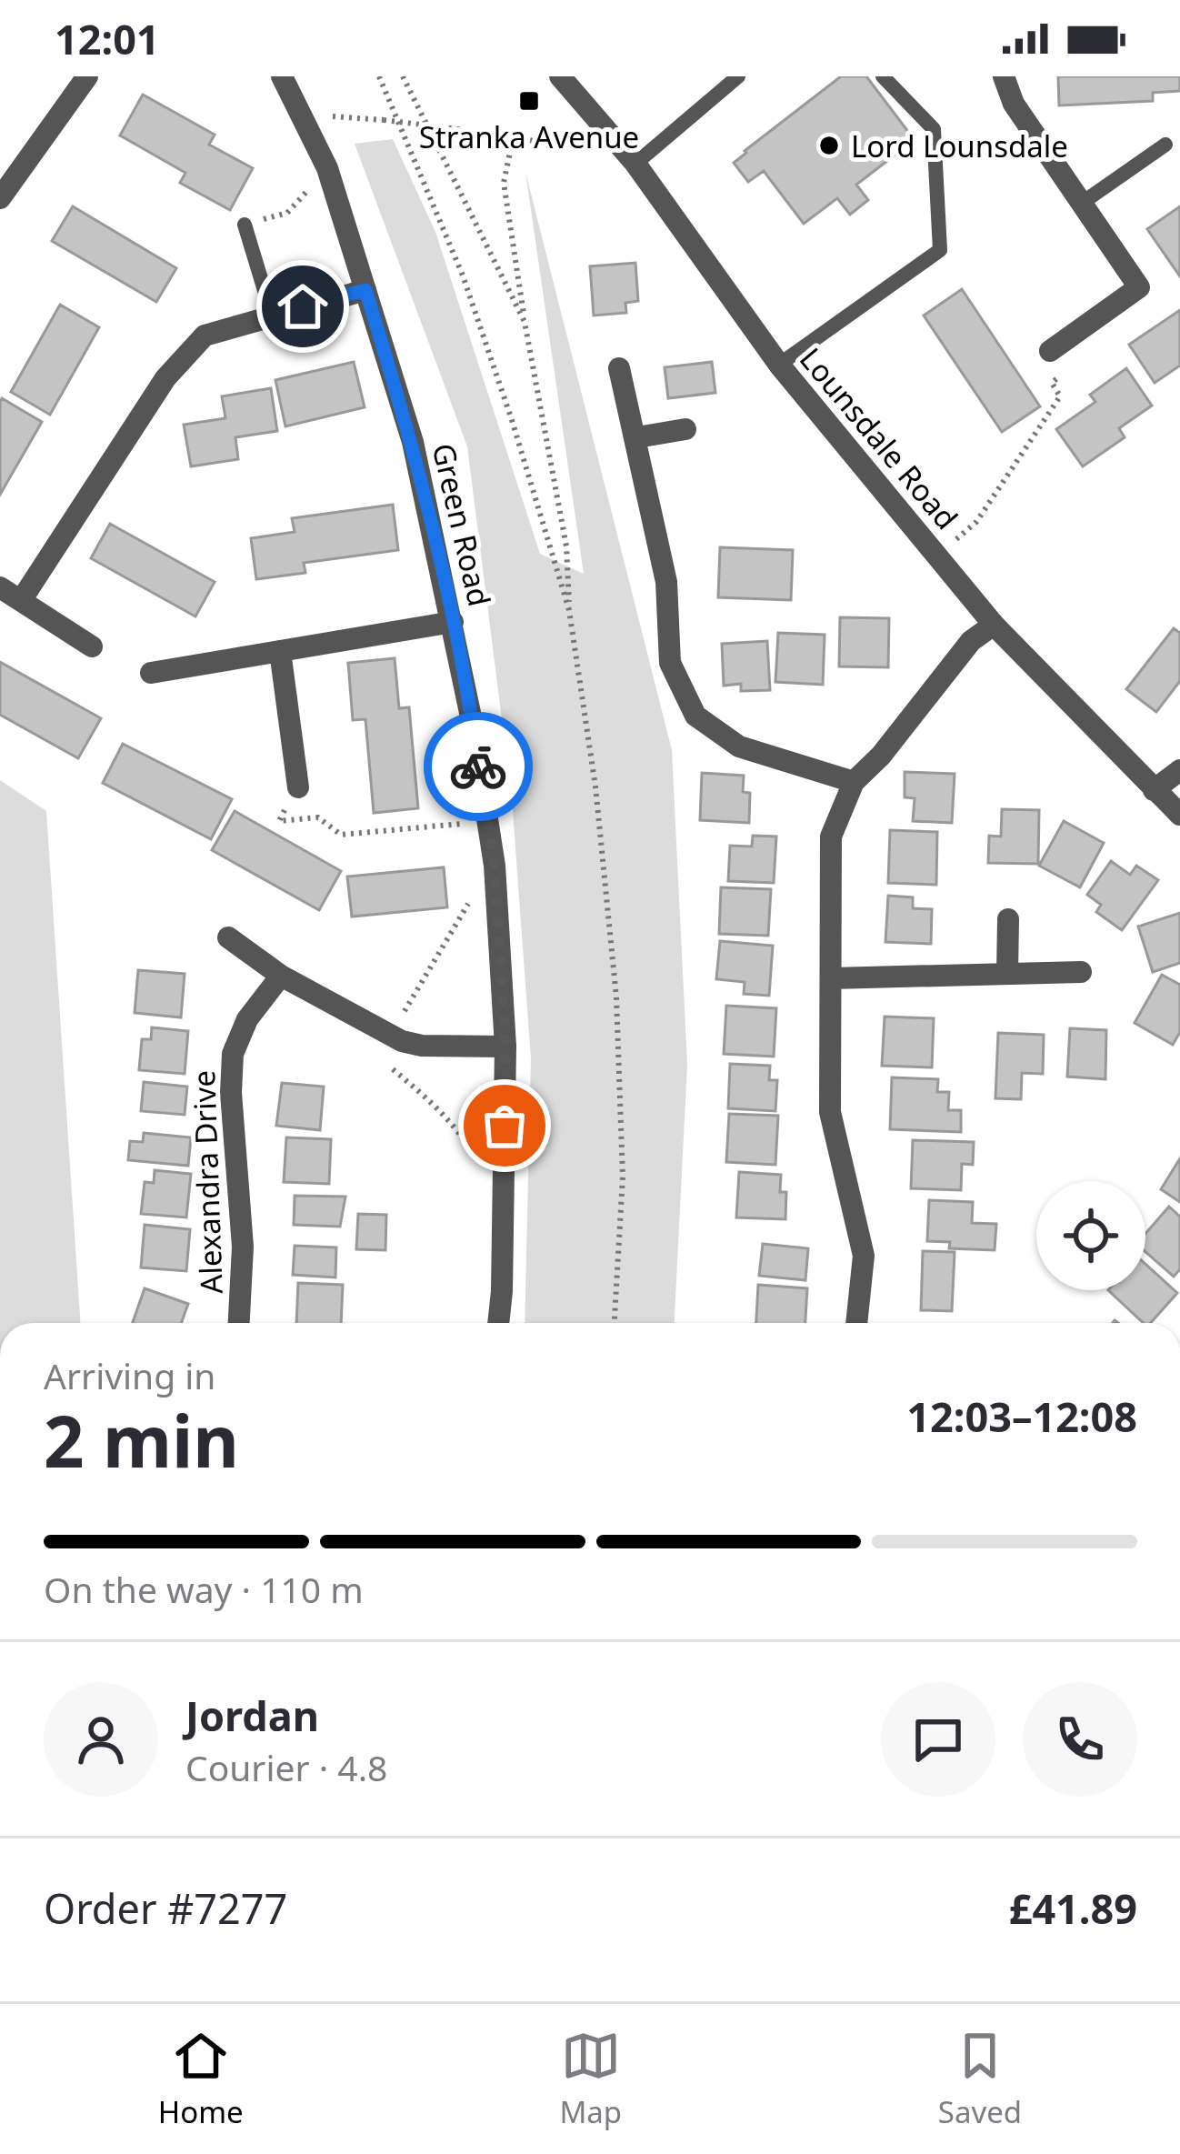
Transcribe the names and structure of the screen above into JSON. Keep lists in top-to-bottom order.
{
  "streets": {
    "street": ["Lounsdale Road", "Green Road", "Alexandra Drive"]
  },
  "places": {
    "transit": ["Stranka Avenue"],
    "other": ["Lord Lounsdale"]
  },
  "page": {
    "status": "12:01",
    "heading": ["2 min", "Arriving in", "12:03–12:08"],
    "panel": [
      "Jordan",
      "Courier · 4.8",
      "Order #7277",
      "£41.89"
    ],
    "bar": "On the way · 110 m",
    "tabs": ["Home", "Map", "Saved"]
  }
}
